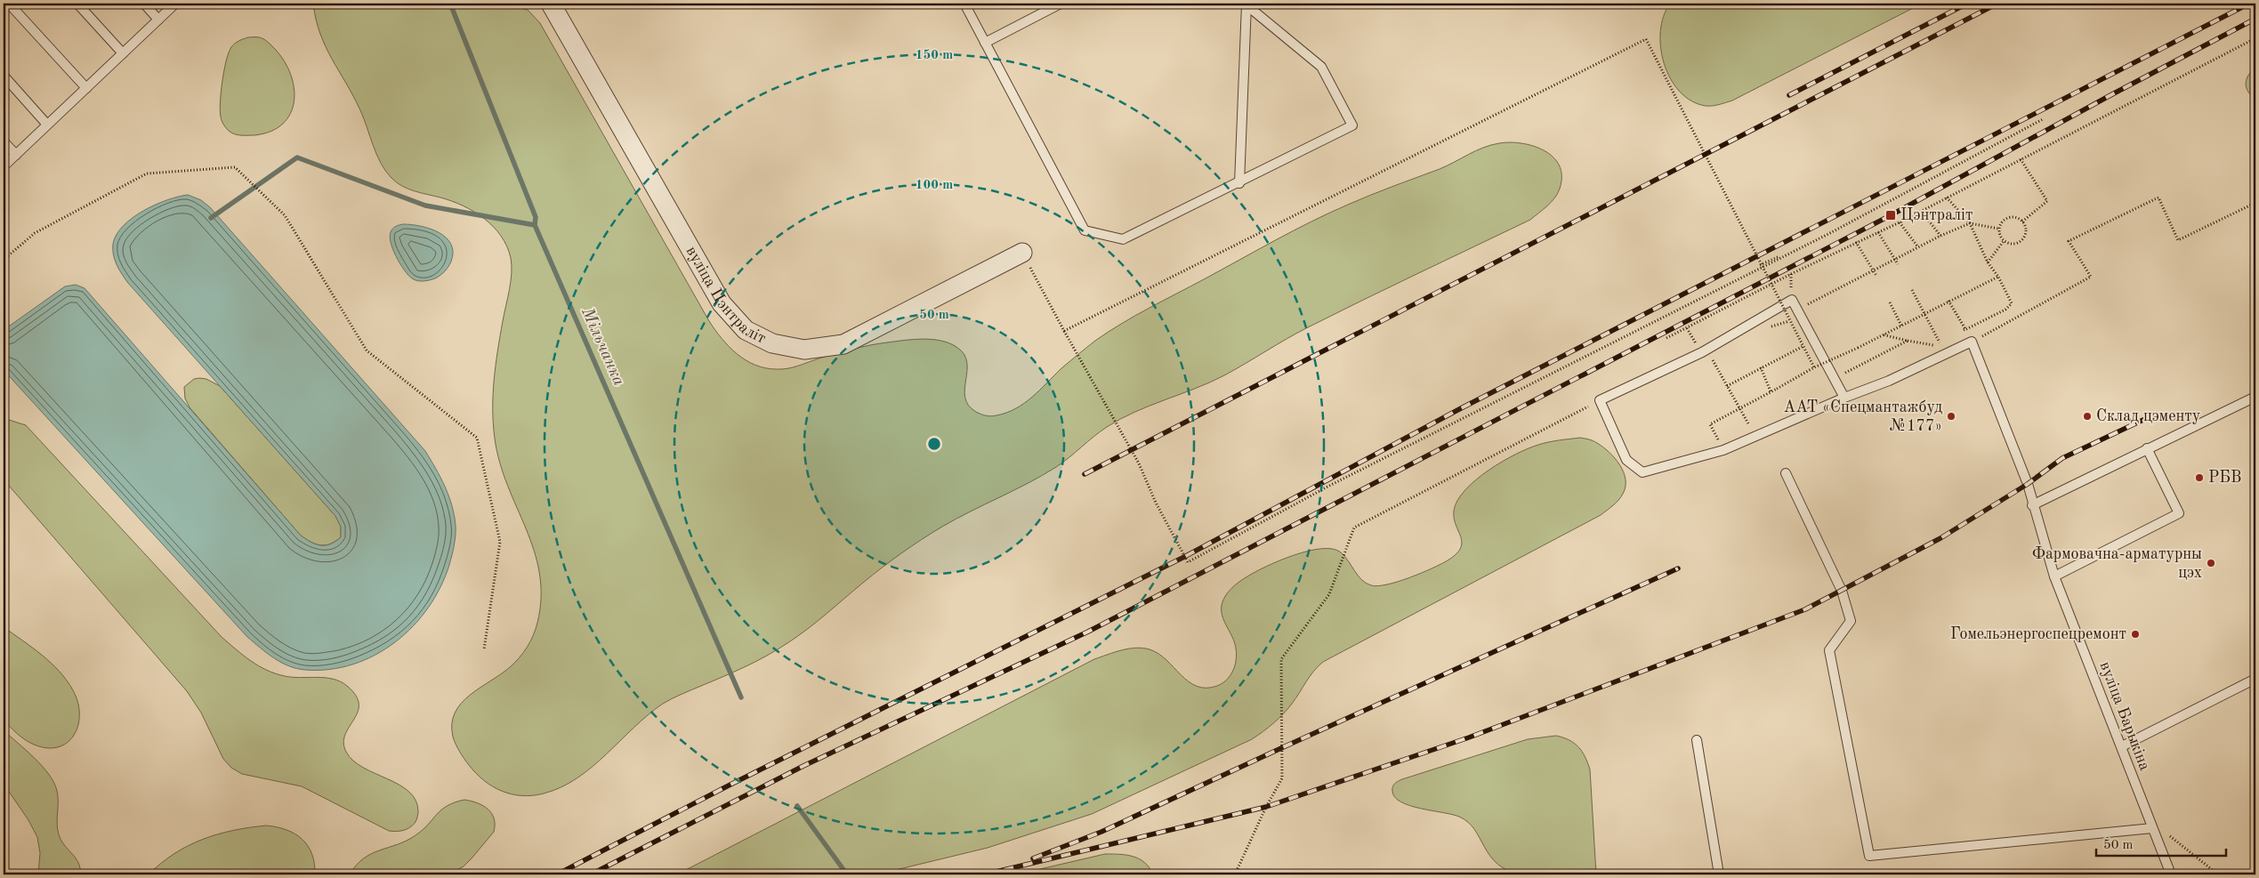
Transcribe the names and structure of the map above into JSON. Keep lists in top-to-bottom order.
{
  "streets": {
    "street": ["вуліца Цэнтраліт"],
    "lane": ["вуліца Барыкіна"]
  },
  "water": ["Мільчанка"],
  "places": {
    "transit": ["Цэнтраліт"],
    "other": [
      "ААТ «Спецмантажбуд №177»",
      "Склад цэменту",
      "РБВ",
      "Фармовачна-арматурны цэх",
      "Гомельэнергоспецремонт"
    ]
  },
  "scale_bar": "50 m",
  "rings": ["150 m", "100 m", "50 m"]
}
